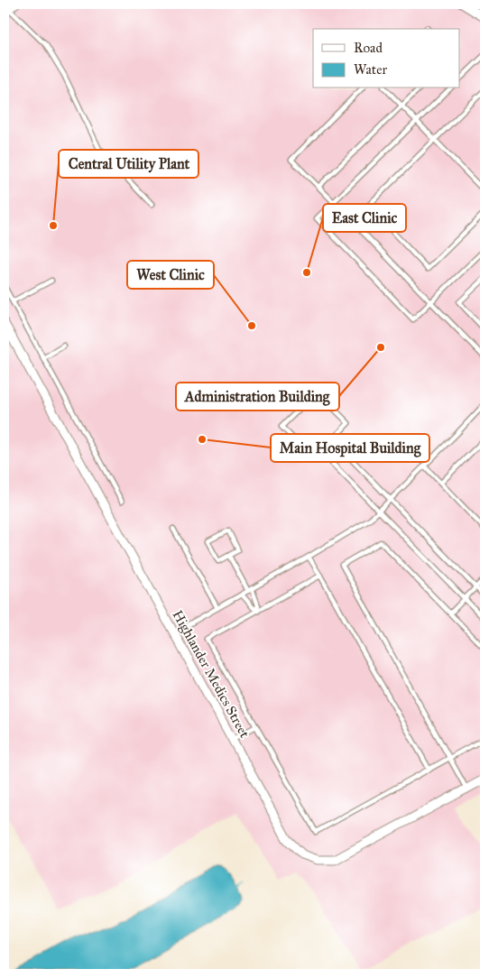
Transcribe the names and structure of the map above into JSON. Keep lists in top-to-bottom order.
{
  "streets": {
    "street": ["Highlander Medics Street"]
  },
  "places": [
    "Central Utility Plant",
    "East Clinic",
    "West Clinic",
    "Administration Building",
    "Main Hospital Building"
  ],
  "legend": ["Road", "Water"]
}
